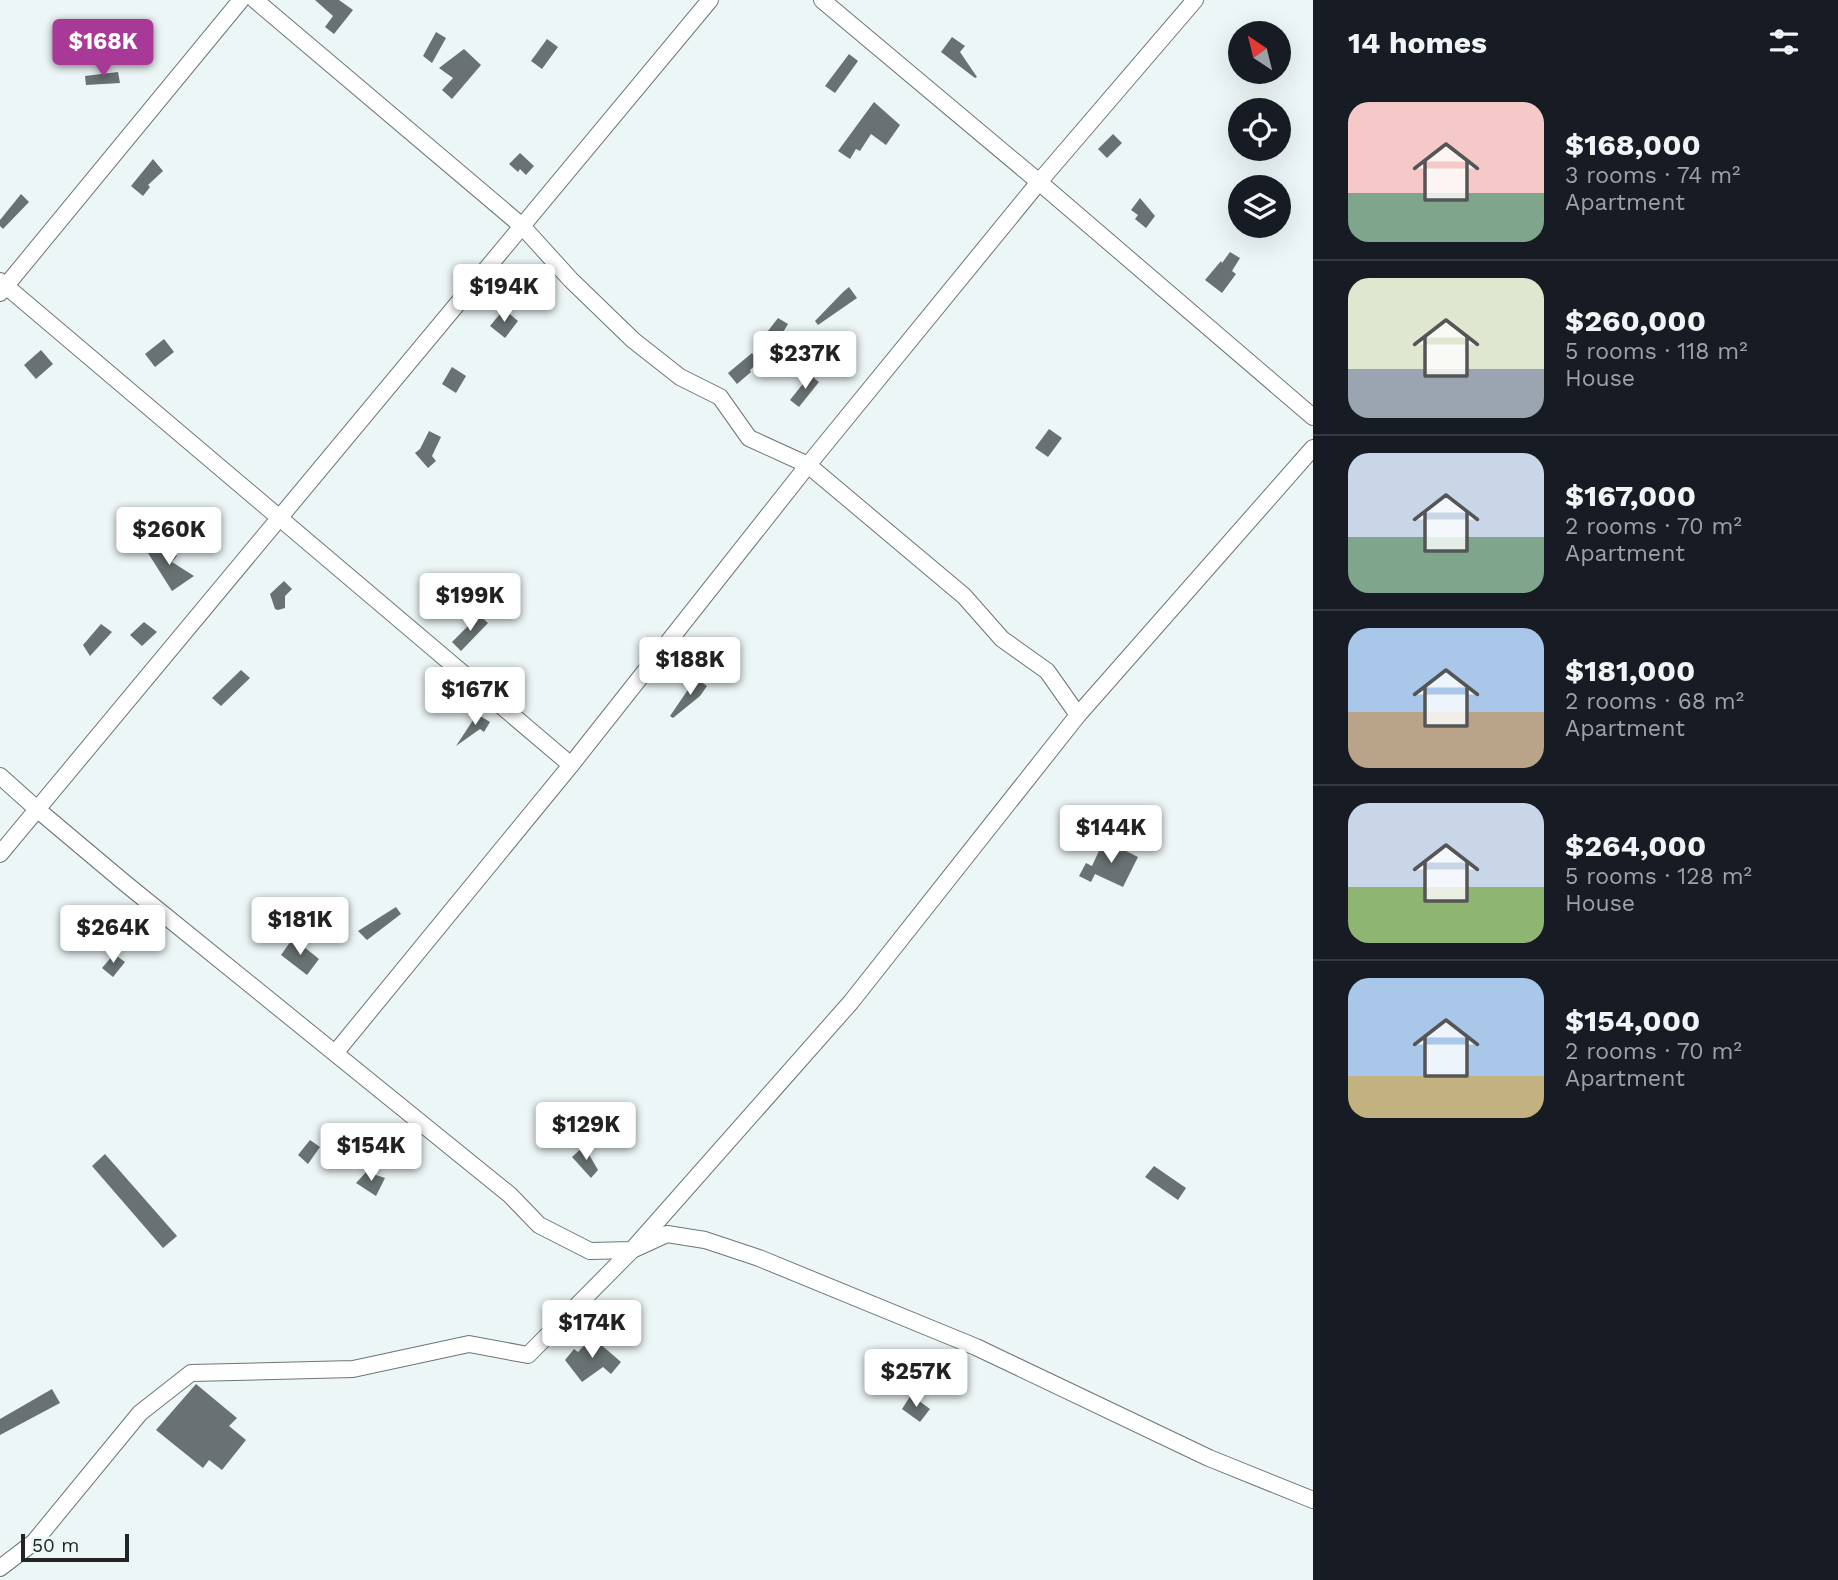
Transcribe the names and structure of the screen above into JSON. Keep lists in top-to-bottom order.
{
  "scale_bar": "50 m",
  "north": "top left",
  "page": {
    "heading": "14 homes",
    "price": [
      "$168K",
      "$194K",
      "$237K",
      "$260K",
      "$199K",
      "$188K",
      "$167K",
      "$144K",
      "$181K",
      "$264K",
      "$129K",
      "$154K",
      "$174K",
      "$257K"
    ],
    "list": [
      {
        "name": "$168,000",
        "note": "3 rooms · 74 m² · Apartment"
      },
      {
        "name": "$260,000",
        "note": "5 rooms · 118 m² · House"
      },
      {
        "name": "$167,000",
        "note": "2 rooms · 70 m² · Apartment"
      },
      {
        "name": "$181,000",
        "note": "2 rooms · 68 m² · Apartment"
      },
      {
        "name": "$264,000",
        "note": "5 rooms · 128 m² · House"
      },
      {
        "name": "$154,000",
        "note": "2 rooms · 70 m² · Apartment"
      }
    ],
    "scale": "50 m"
  }
}
